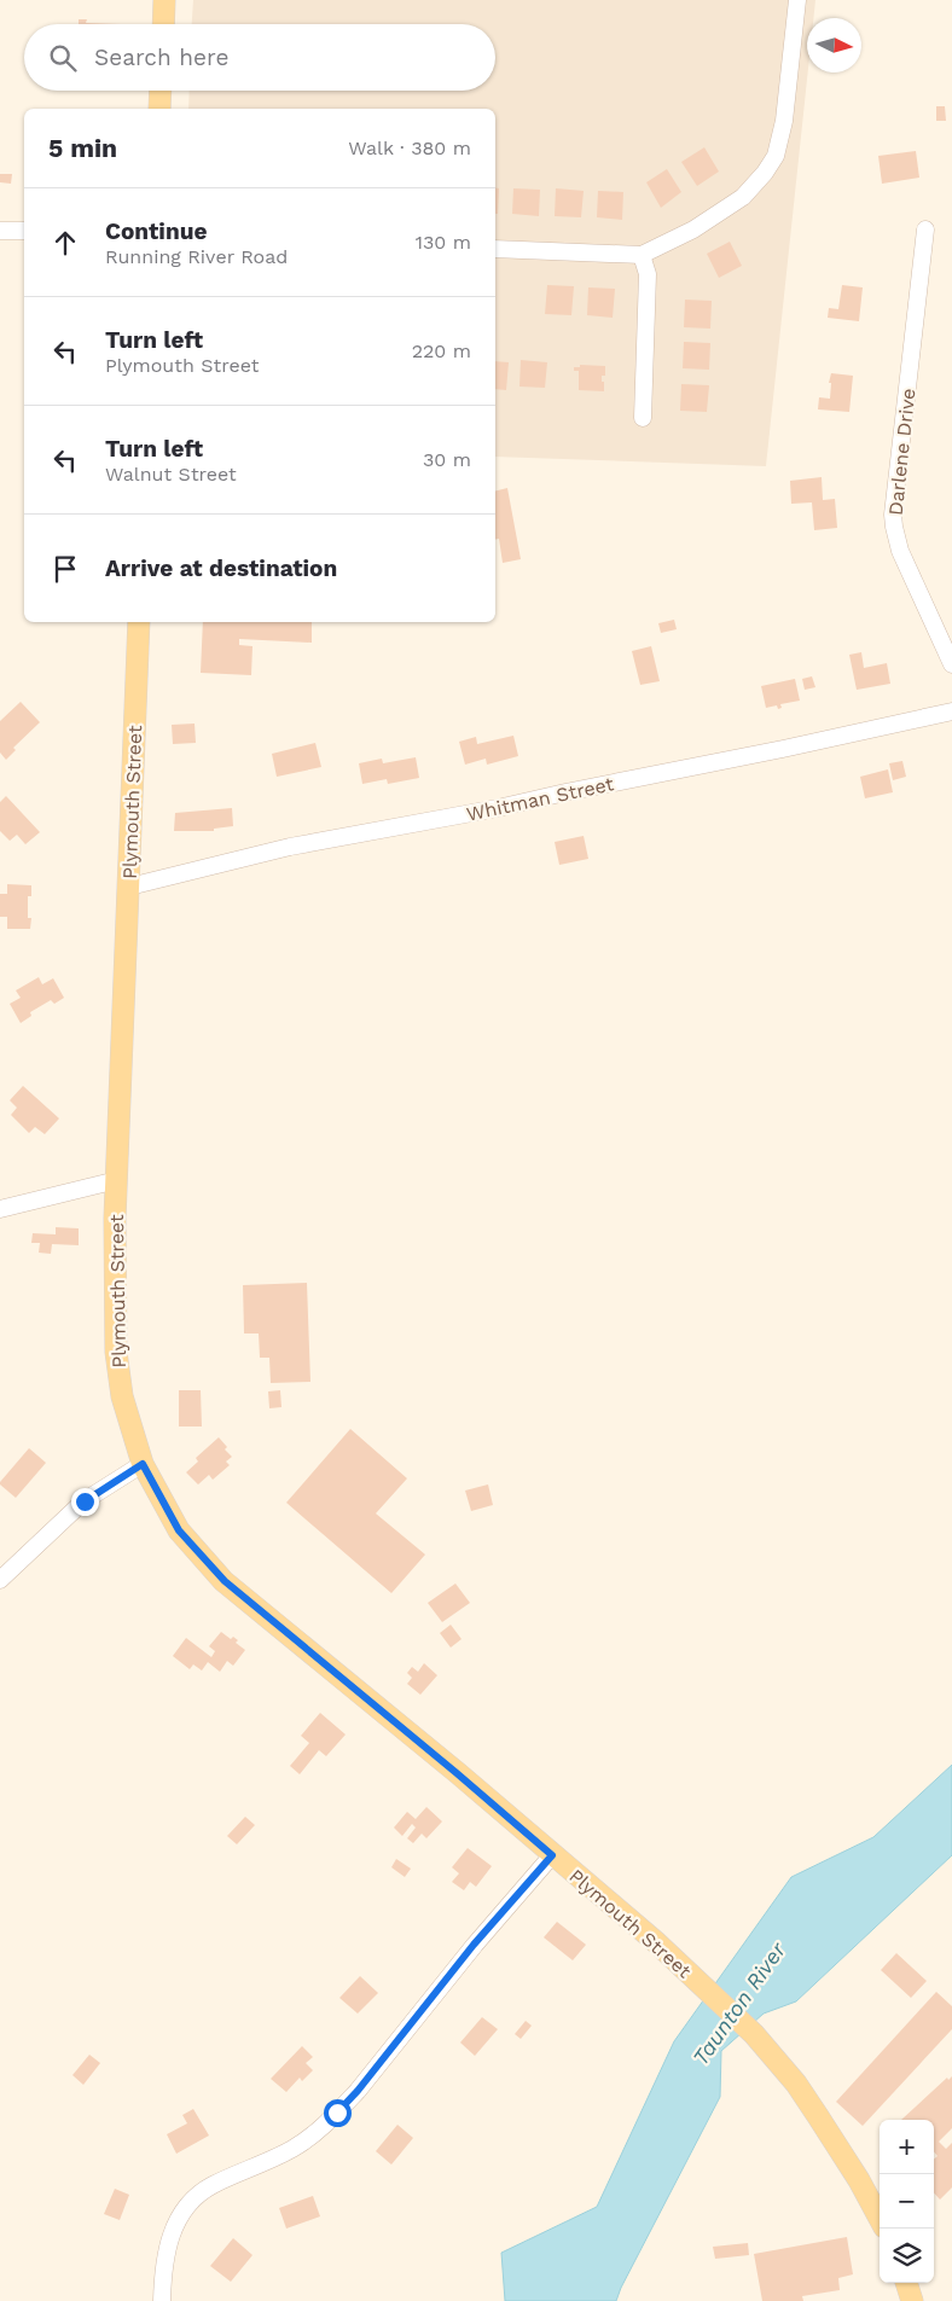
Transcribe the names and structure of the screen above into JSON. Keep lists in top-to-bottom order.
{
  "streets": {
    "main road": ["Plymouth Street"],
    "street": ["Darlene Drive", "Whitman Street"]
  },
  "crossings": [
    ["Whitman Street", "Plymouth Street"]
  ],
  "water": ["Taunton River"],
  "north": "right",
  "page": {
    "search": "Search here",
    "heading": ["5 min", "Walk · 380 m"],
    "list": [
      ["Continue", "Running River Road", "130 m"],
      ["Turn left", "Plymouth Street", "220 m"],
      ["Turn left", "Walnut Street", "30 m"],
      "Arrive at destination"
    ],
    "map_buttons": ["+", "−"]
  }
}
